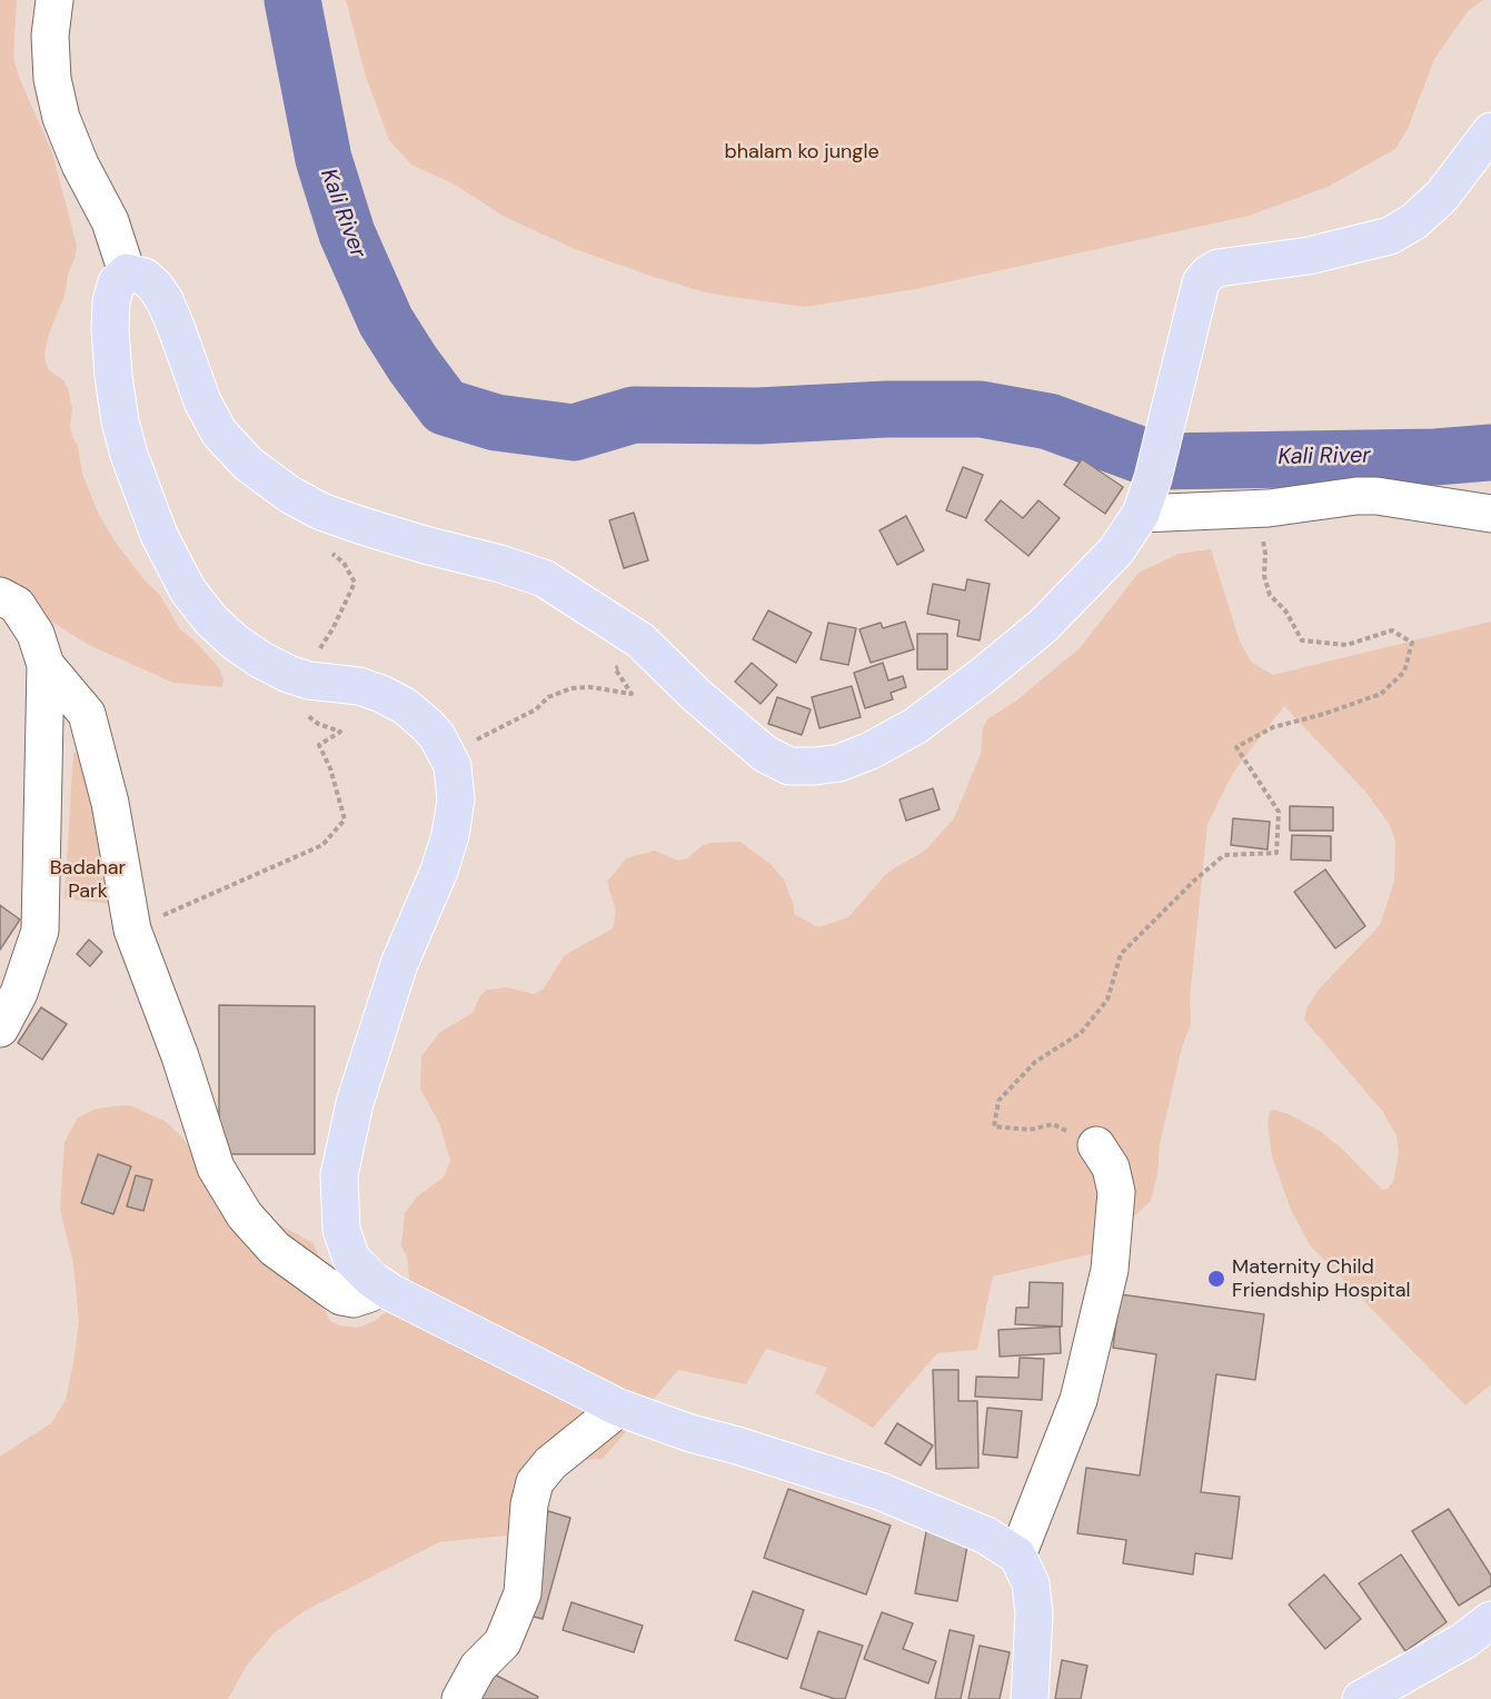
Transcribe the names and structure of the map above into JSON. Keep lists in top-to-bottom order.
{
  "water": ["Kali River"],
  "parks": ["bhalam ko jungle", "Badahar Park"],
  "places": ["Maternity Child Friendship Hospital"]
}
